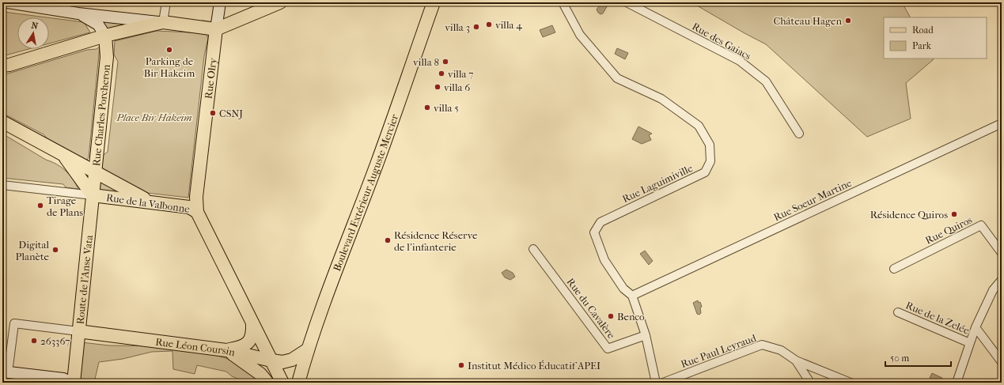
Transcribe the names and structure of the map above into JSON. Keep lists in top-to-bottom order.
{
  "streets": {
    "main road": [
      "Rue Olry",
      "Rue Charles Porcheron",
      "Boulevard Extérieur Auguste Mercier",
      "Rue de la Valbonne",
      "Route de l'Anse Vata",
      "Rue Léon Coursin"
    ],
    "street": [
      "Rue des Gaiacs",
      "Rue Laguimiville",
      "Rue Soeur Martine",
      "Rue Quiros",
      "Rue du Cavalère",
      "Rue de la Zelée",
      "Rue Paul Leyraud"
    ]
  },
  "crossings": [
    ["Rue Olry", "Rue de la Valbonne"],
    ["Rue Charles Porcheron", "Rue de la Valbonne"],
    ["Rue Charles Porcheron", "Route de l'Anse Vata"],
    ["Rue Laguimiville", "Rue Soeur Martine"],
    ["Boulevard Extérieur Auguste Mercier", "Rue Léon Coursin"],
    ["Rue de la Valbonne", "Route de l'Anse Vata"],
    ["Rue de la Valbonne", "Rue Léon Coursin"],
    ["Route de l'Anse Vata", "Rue Léon Coursin"]
  ],
  "parks": ["Place Bir Hakeim"],
  "places": [
    "Château Hagen",
    "villa 4",
    "villa 3",
    "Parking de Bir Hakeim",
    "villa 8",
    "villa 7",
    "villa 6",
    "villa 5",
    "CSNJ",
    "Tirage de Plans",
    "Résidence Quiros",
    "Résidence Réserve de l'infanterie",
    "Digital Planète",
    "Benco",
    "263367",
    "Institut Médico Éducatif APEI"
  ],
  "legend": ["Road", "Park"],
  "scale_bar": "50 m",
  "north": "top"
}
